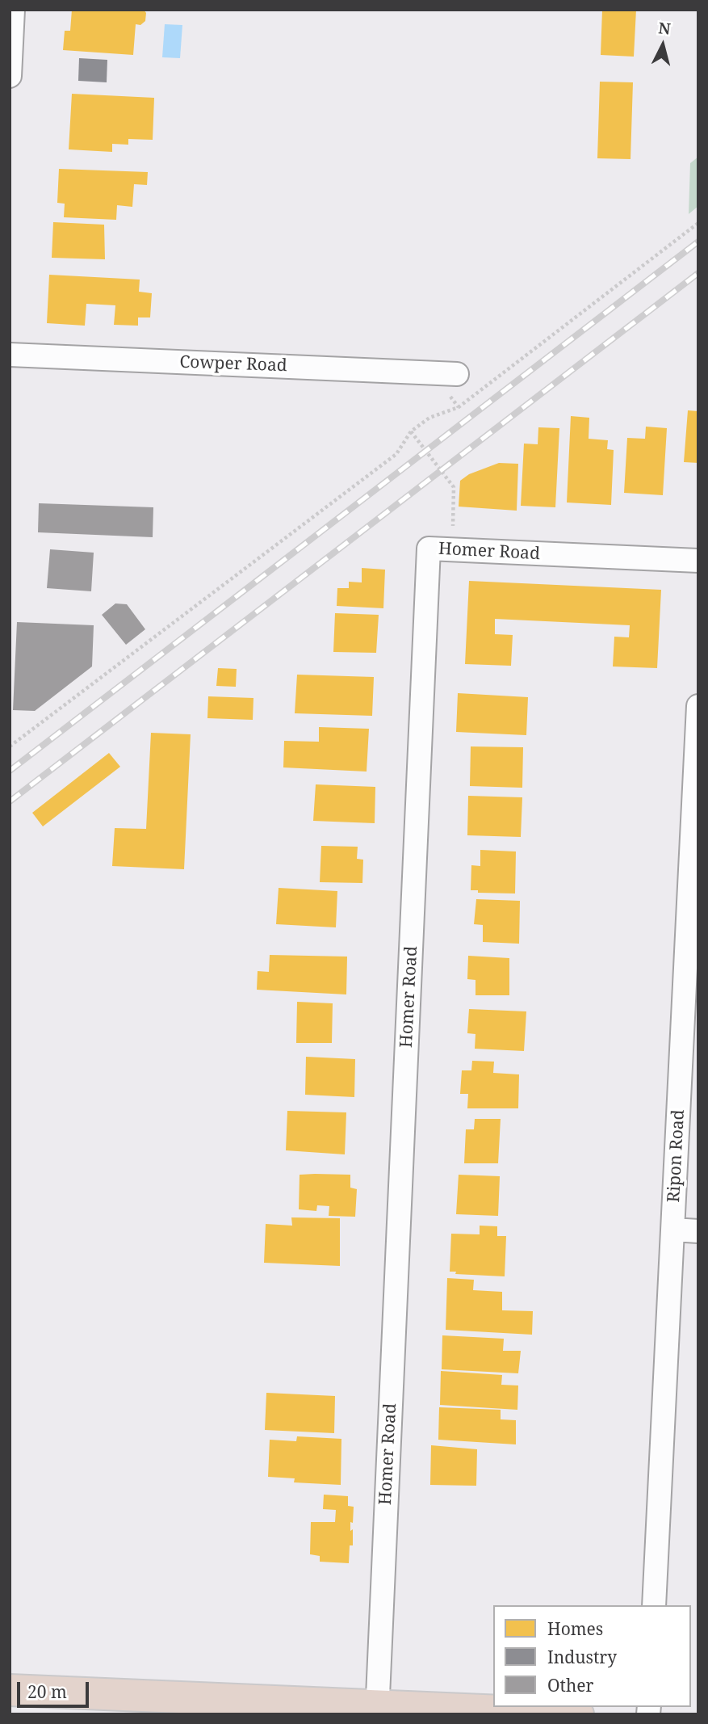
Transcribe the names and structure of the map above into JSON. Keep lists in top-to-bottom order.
{
  "streets": {
    "street": ["Cowper Road", "Homer Road", "Ripon Road"]
  },
  "legend": ["Homes", "Industry", "Other"],
  "scale_bar": "20 m",
  "north": "top"
}
